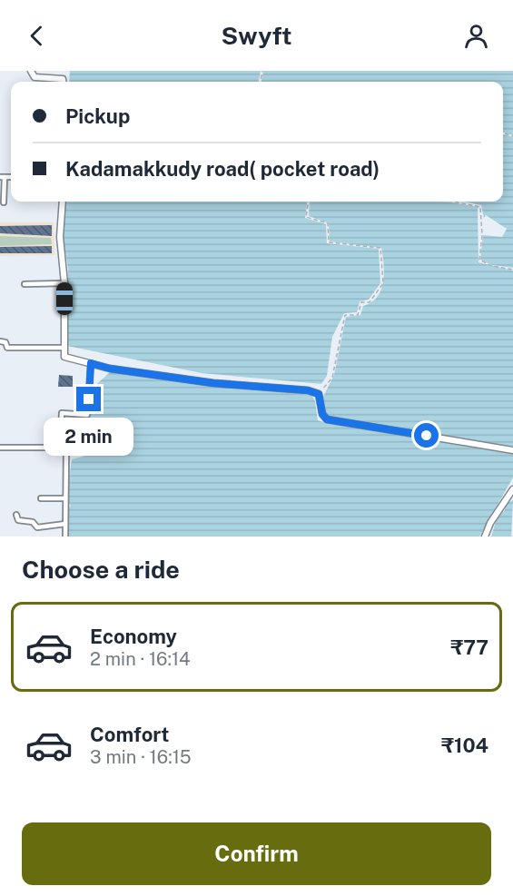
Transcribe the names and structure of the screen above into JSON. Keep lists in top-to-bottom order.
{
  "page": {
    "header": "Swyft",
    "banner": ["Pickup", "Kadamakkudy road( pocket road)"],
    "bubble": "2 min",
    "heading": "Choose a ride",
    "list": [
      {
        "name": "Economy",
        "note": "2 min · 16:14",
        "value": "₹77"
      },
      {
        "name": "Comfort",
        "note": "3 min · 16:15",
        "value": "₹104"
      }
    ],
    "buttons": "Confirm"
  }
}
